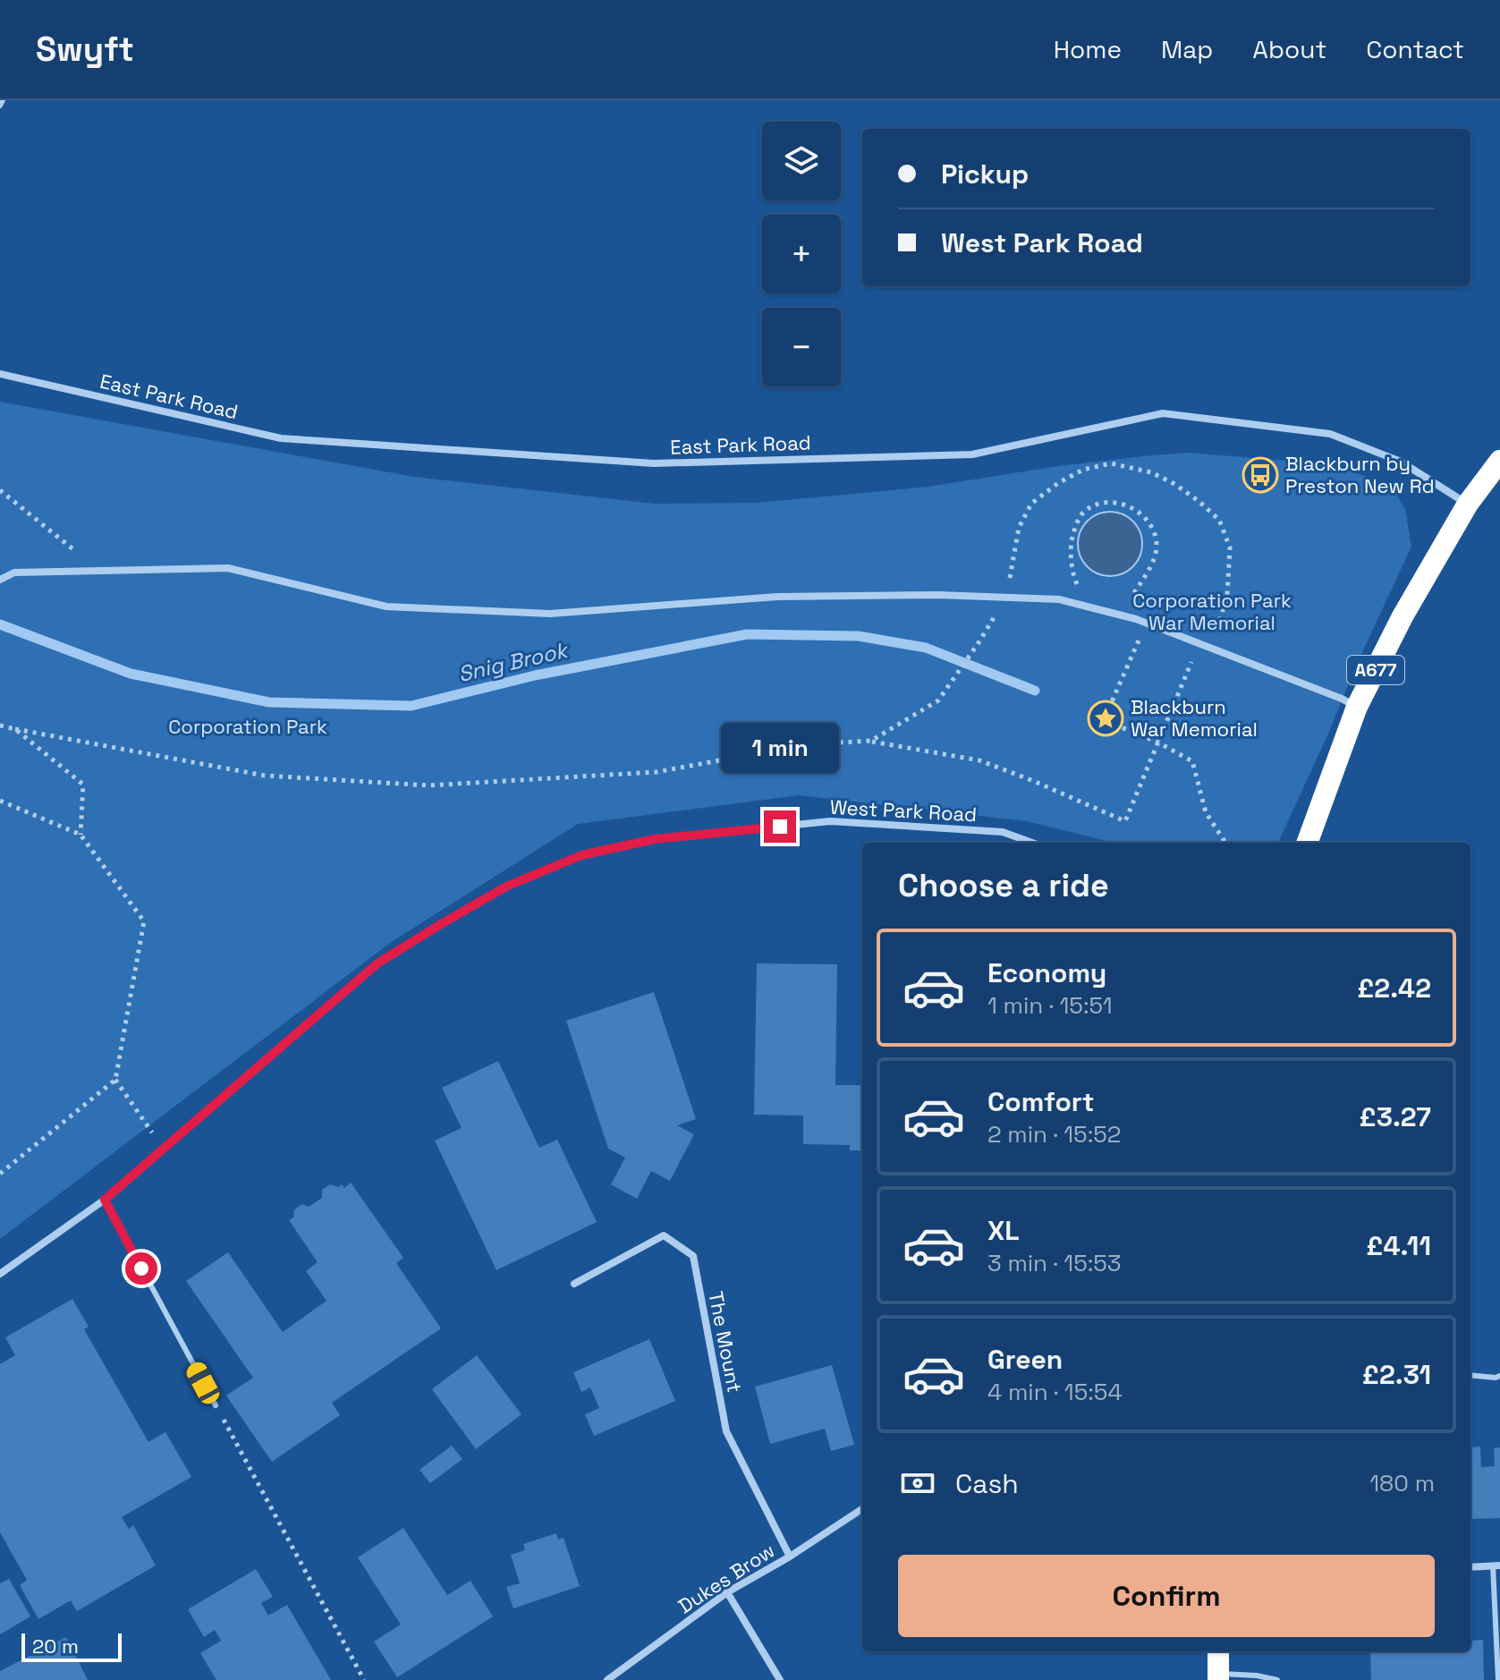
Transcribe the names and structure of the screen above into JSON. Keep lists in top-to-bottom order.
{
  "streets": {
    "highway": ["A677"],
    "street": [
      "East Park Road",
      "West Park Road",
      "The Mount",
      "Dukes Brow"
    ]
  },
  "crossings": [
    ["East Park Road", "A677"],
    ["The Mount", "Dukes Brow"]
  ],
  "water": ["Snig Brook"],
  "parks": ["Corporation Park War Memorial", "Corporation Park"],
  "places": {
    "bus stop": ["Blackburn by Preston New Rd"],
    "place": ["Blackburn War Memorial"]
  },
  "scale_bar": "20 m",
  "page": {
    "header": "Swyft",
    "nav": [
      "Home",
      "Map",
      "About",
      "Contact"
    ],
    "map_buttons": ["+", "−"],
    "banner": ["Pickup", "West Park Road"],
    "bubble": "1 min",
    "heading": "Choose a ride",
    "list": [
      {
        "name": "Economy",
        "note": "1 min · 15:51",
        "value": "£2.42"
      },
      {
        "name": "Comfort",
        "note": "2 min · 15:52",
        "value": "£3.27"
      },
      {
        "name": "XL",
        "note": "3 min · 15:53",
        "value": "£4.11"
      },
      {
        "name": "Green",
        "note": "4 min · 15:54",
        "value": "£2.31"
      }
    ],
    "pay": ["Cash", "180 m"],
    "buttons": "Confirm",
    "scale": "20 m"
  }
}
